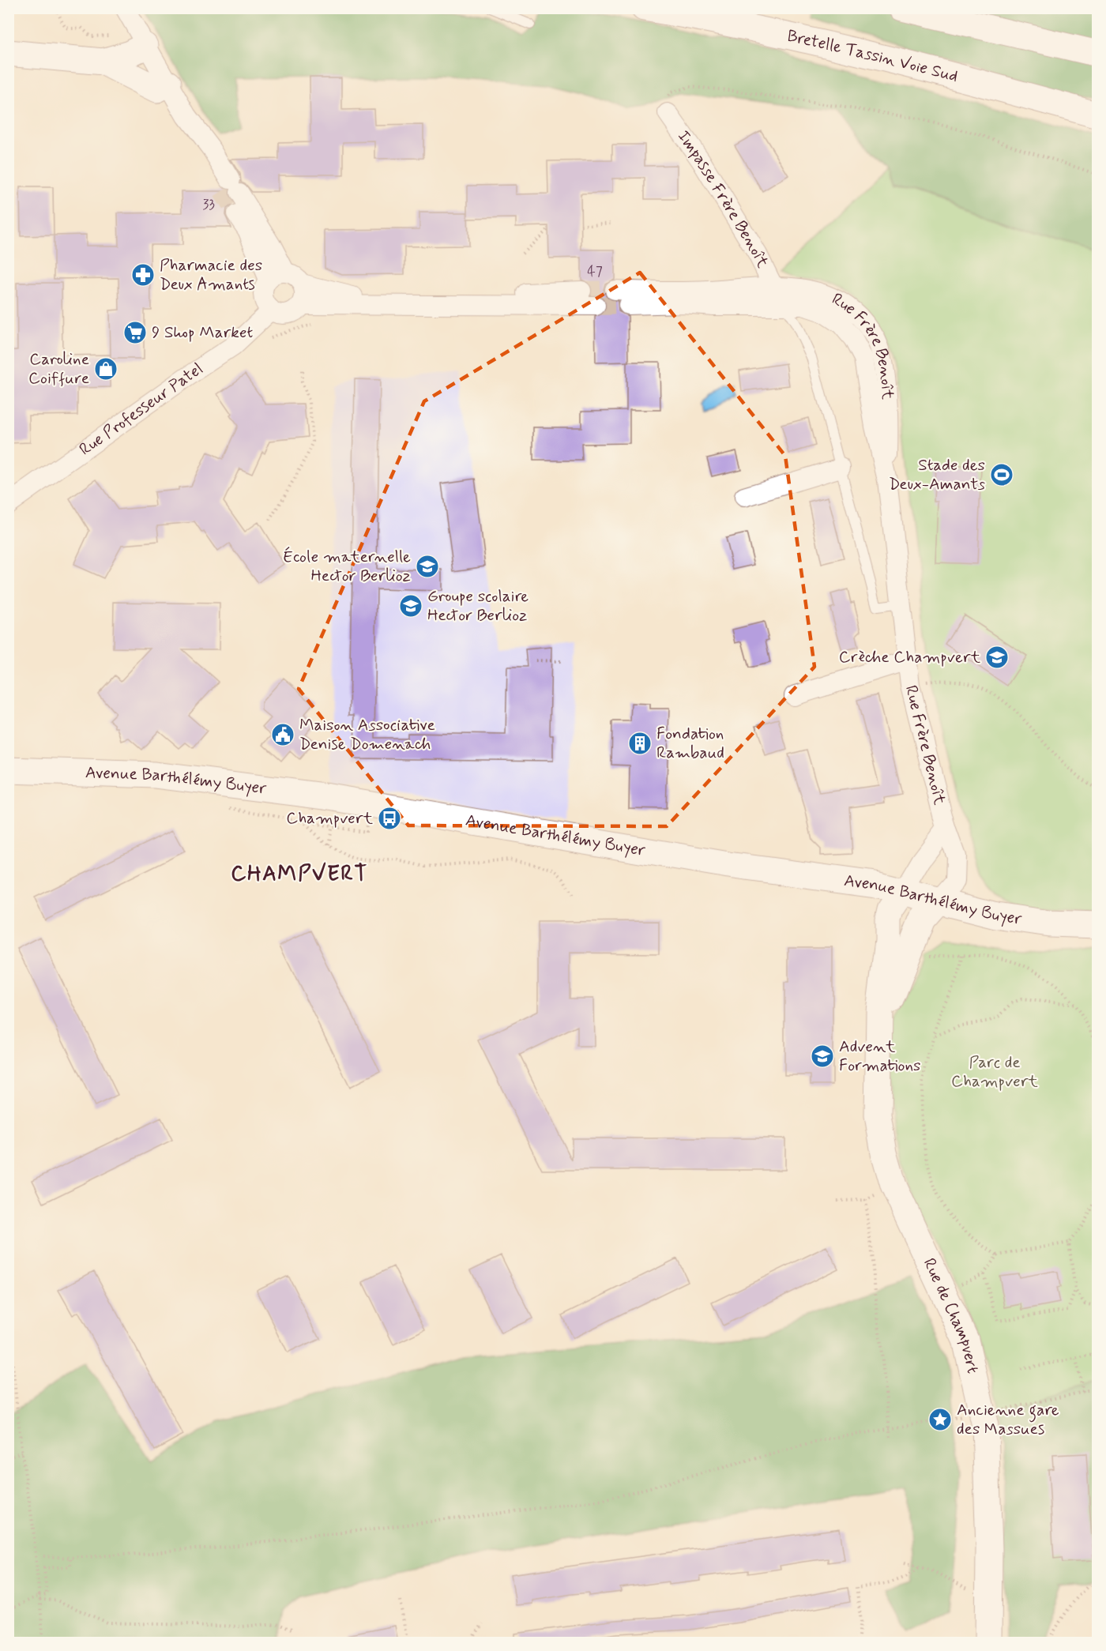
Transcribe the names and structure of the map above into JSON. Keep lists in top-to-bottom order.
{
  "streets": {
    "main road": ["Bretelle Tassin Voie Sud", "Avenue Barthélémy Buyer", "Rue de Champvert"],
    "street": ["Impasse Frère Benoît", "Rue Frère Benoît", "Rue Professeur Patel"]
  },
  "crossings": [
    ["Impasse Frère Benoît", "Rue Frère Benoît"],
    ["Rue Frère Benoît", "Avenue Barthélémy Buyer"],
    ["Rue Frère Benoît", "Rue de Champvert"],
    ["Avenue Barthélémy Buyer", "Rue de Champvert"]
  ],
  "districts": ["CHAMPVERT"],
  "parks": ["Parc de Champvert"],
  "places": {
    "pharmacy": ["Pharmacie des Deux Amants"],
    "supermarket": ["9 Shop Market"],
    "shop": ["Caroline Coiffure"],
    "sports": ["Stade des Deux-Amants"],
    "school or university": [
      "École maternelle Hector Berlioz",
      "Groupe scolaire Hector Berlioz",
      "Crèche Champvert",
      "Advent Formations"
    ],
    "public building": ["Maison Associative Denise Domenach"],
    "building": ["Fondation Rambaud"],
    "bus stop": ["Champvert"],
    "place": ["Ancienne gare des Massues"]
  },
  "house_numbers": ["33", "47"]
}
